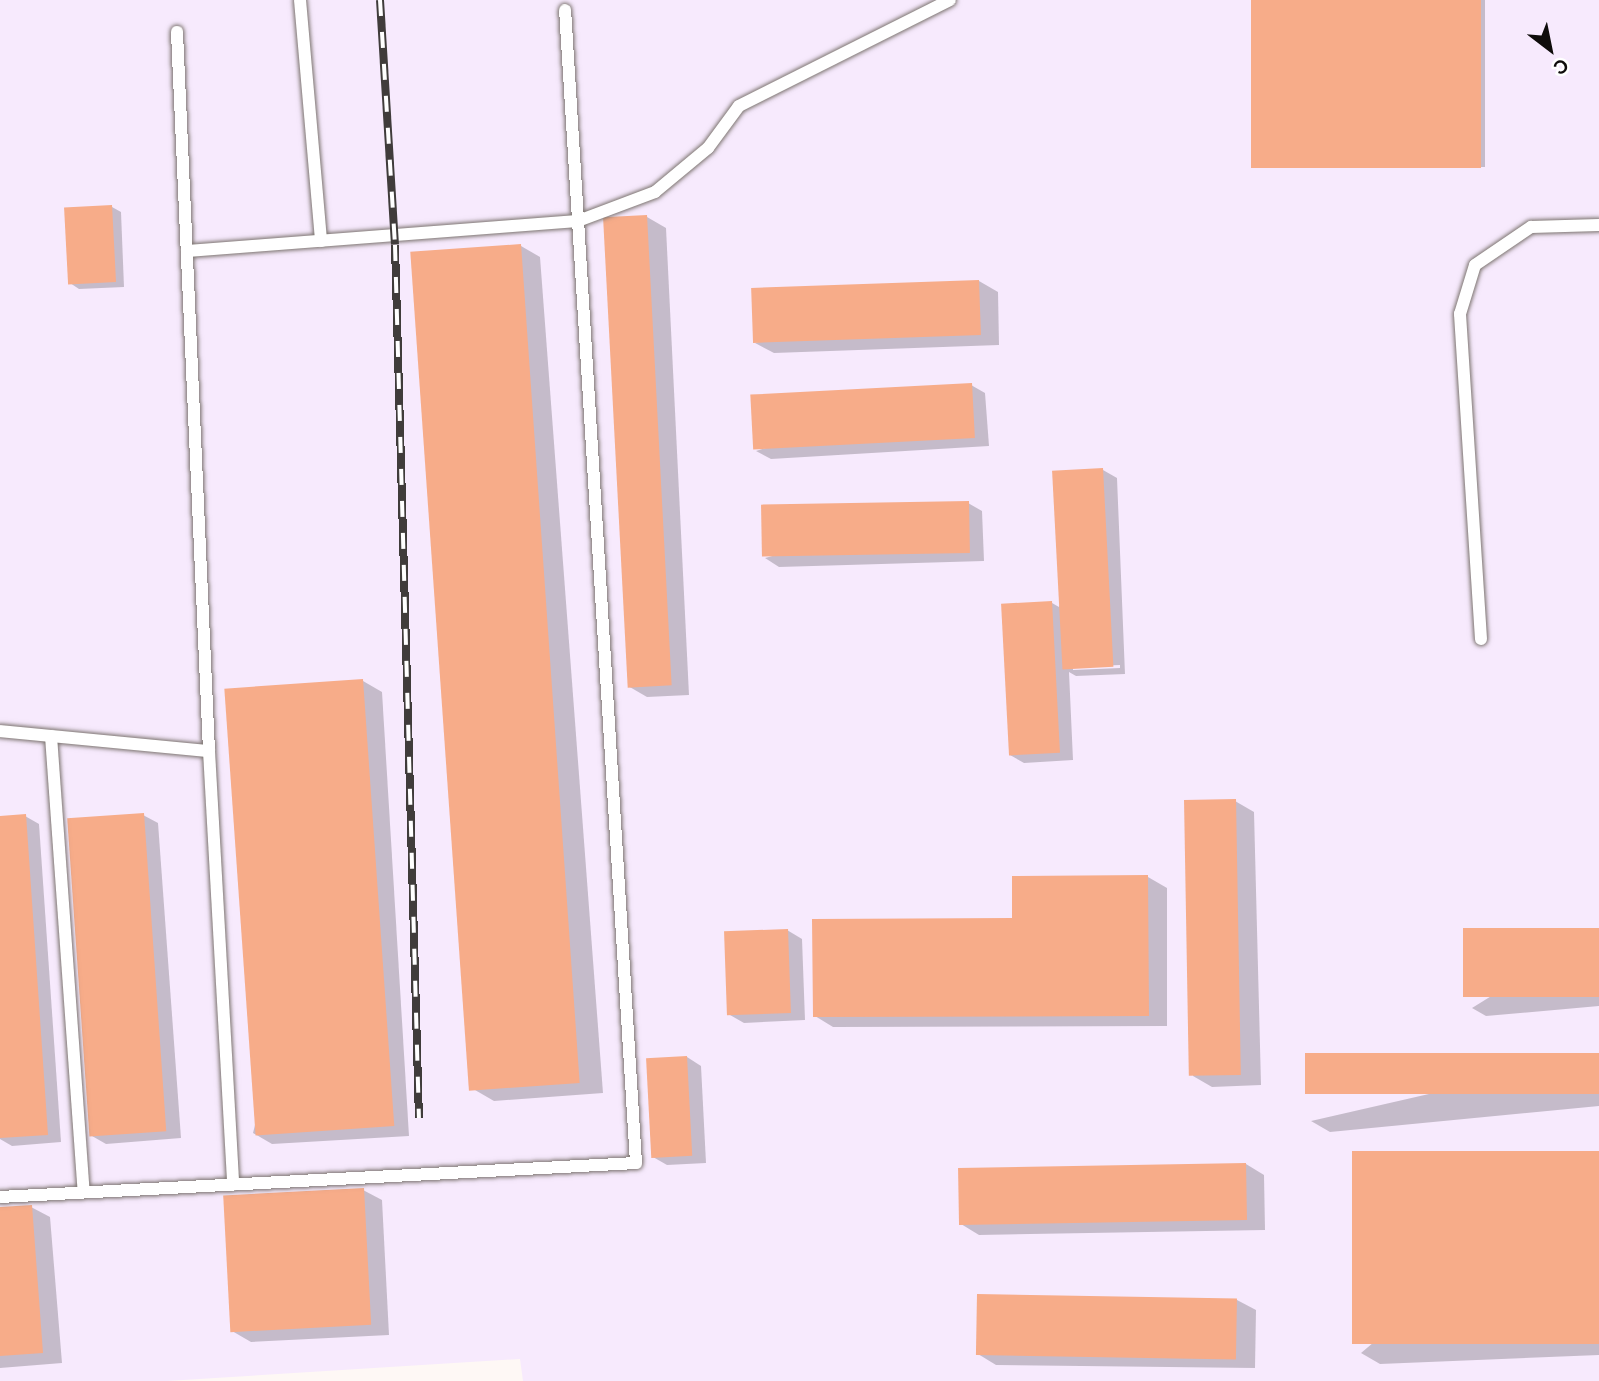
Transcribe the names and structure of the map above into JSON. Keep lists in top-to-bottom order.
{
  "north": "bottom right"
}
